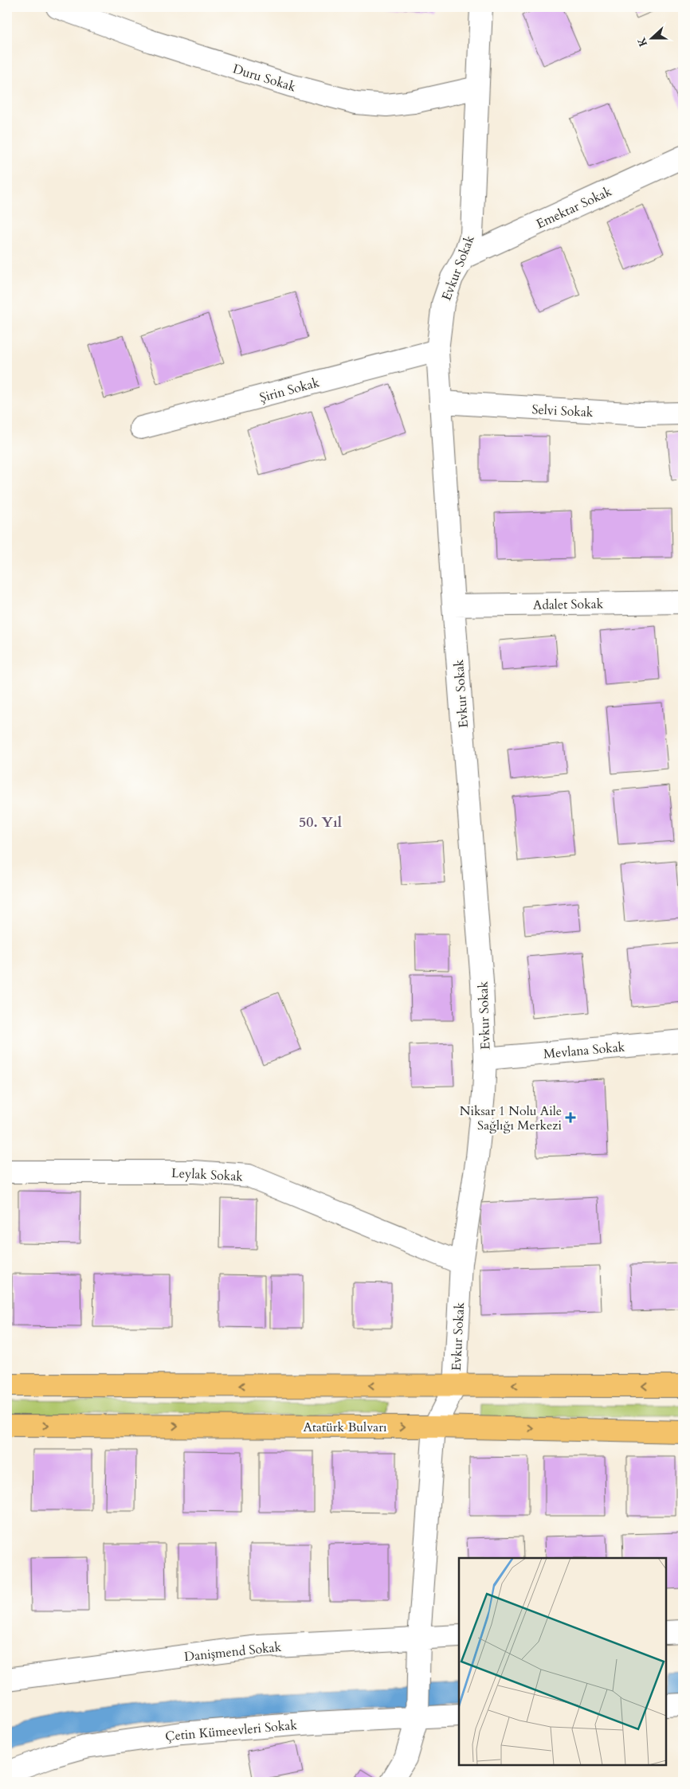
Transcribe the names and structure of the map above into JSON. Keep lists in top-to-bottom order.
{
  "streets": {
    "main road": ["Atatürk Bulvarı"],
    "street": [
      "Duru Sokak",
      "Emektar Sokak",
      "Evkur Sokak",
      "Şirin Sokak",
      "Selvi Sokak",
      "Adalet Sokak",
      "Mevlana Sokak",
      "Leylak Sokak",
      "Danişmend Sokak",
      "Çetin Kümeevleri Sokak"
    ]
  },
  "crossings": [
    ["Duru Sokak", "Evkur Sokak"],
    ["Emektar Sokak", "Evkur Sokak"],
    ["Evkur Sokak", "Şirin Sokak"],
    ["Evkur Sokak", "Selvi Sokak"],
    ["Evkur Sokak", "Adalet Sokak"],
    ["Evkur Sokak", "Mevlana Sokak"],
    ["Evkur Sokak", "Leylak Sokak"]
  ],
  "districts": ["50. Yıl"],
  "places": {
    "health": ["Niksar 1 Nolu Aile Sağlığı Merkezi"]
  },
  "north": "left"
}
